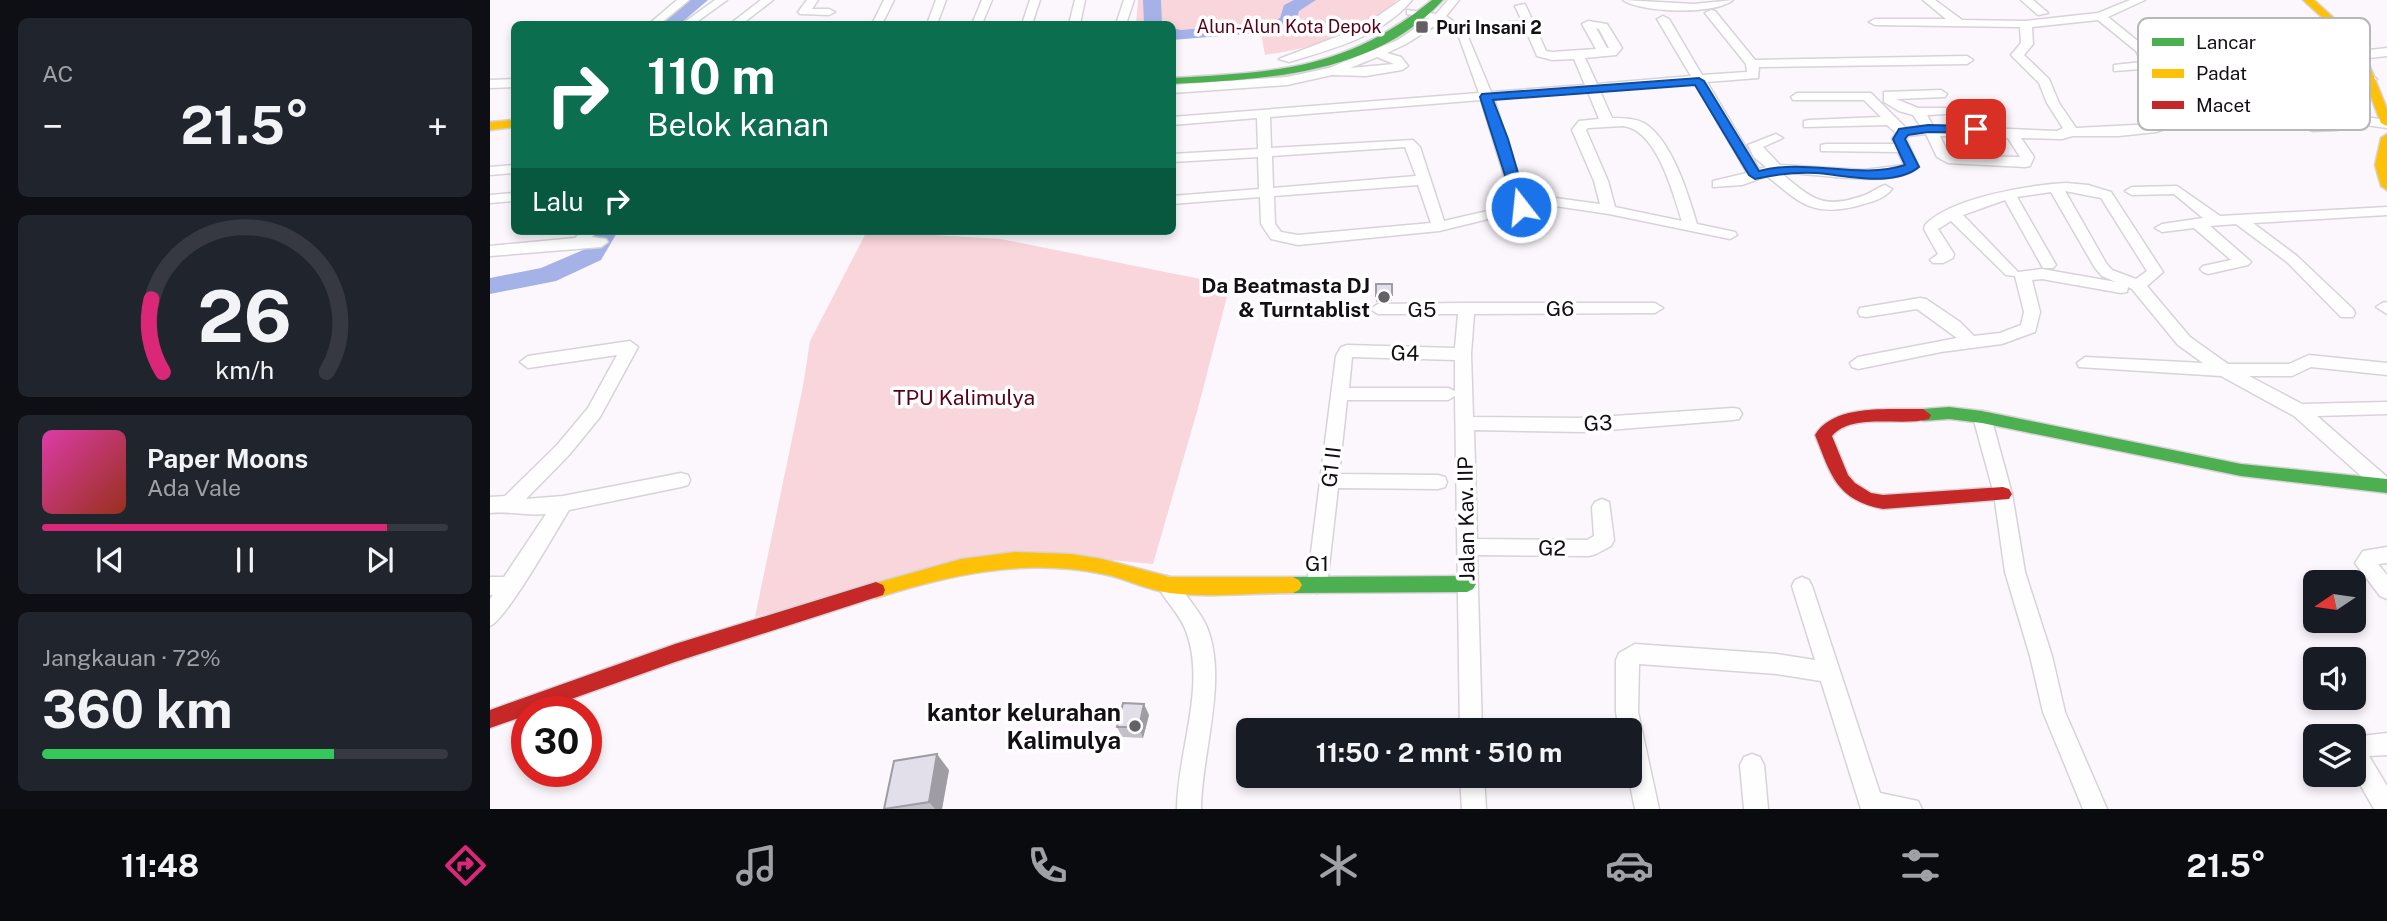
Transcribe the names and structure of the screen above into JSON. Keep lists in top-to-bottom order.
{
  "streets": {
    "street": [
      "G6",
      "G5",
      "G4",
      "G3",
      "G1 II",
      "Jalan Kav. IIP",
      "G2",
      "G1"
    ]
  },
  "crossings": [
    ["G6", "G5"],
    ["G6", "Jalan Kav. IIP"],
    ["G5", "Jalan Kav. IIP"],
    ["G4", "G1 II"],
    ["G4", "Jalan Kav. IIP"],
    ["G3", "Jalan Kav. IIP"],
    ["G1 II", "G1"],
    ["Jalan Kav. IIP", "G2"],
    ["Jalan Kav. IIP", "G1"]
  ],
  "parks": ["Alun-Alun Kota Depok", "TPU Kalimulya"],
  "places": {
    "transit": ["Puri Insani 2"],
    "other": ["Da Beatmasta DJ & Turntablist", "kantor kelurahan Kalimulya"]
  },
  "legend": ["Lancar", "Padat", "Macet"],
  "north": "left",
  "page": {
    "tile": [
      "AC",
      ["Jangkauan · 72%", "360 km"]
    ],
    "turn": ["110 m", "Belok kanan"],
    "heat": ["−", "21.5°", "+"],
    "then": "Lalu",
    "song": ["Paper Moons", "Ada Vale"],
    "limit": "30",
    "trip": "11:50 · 2 mnt · 510 m",
    "tabs": ["11:48", "21.5°"],
    "gauge": ["26", "km/h"]
  }
}
